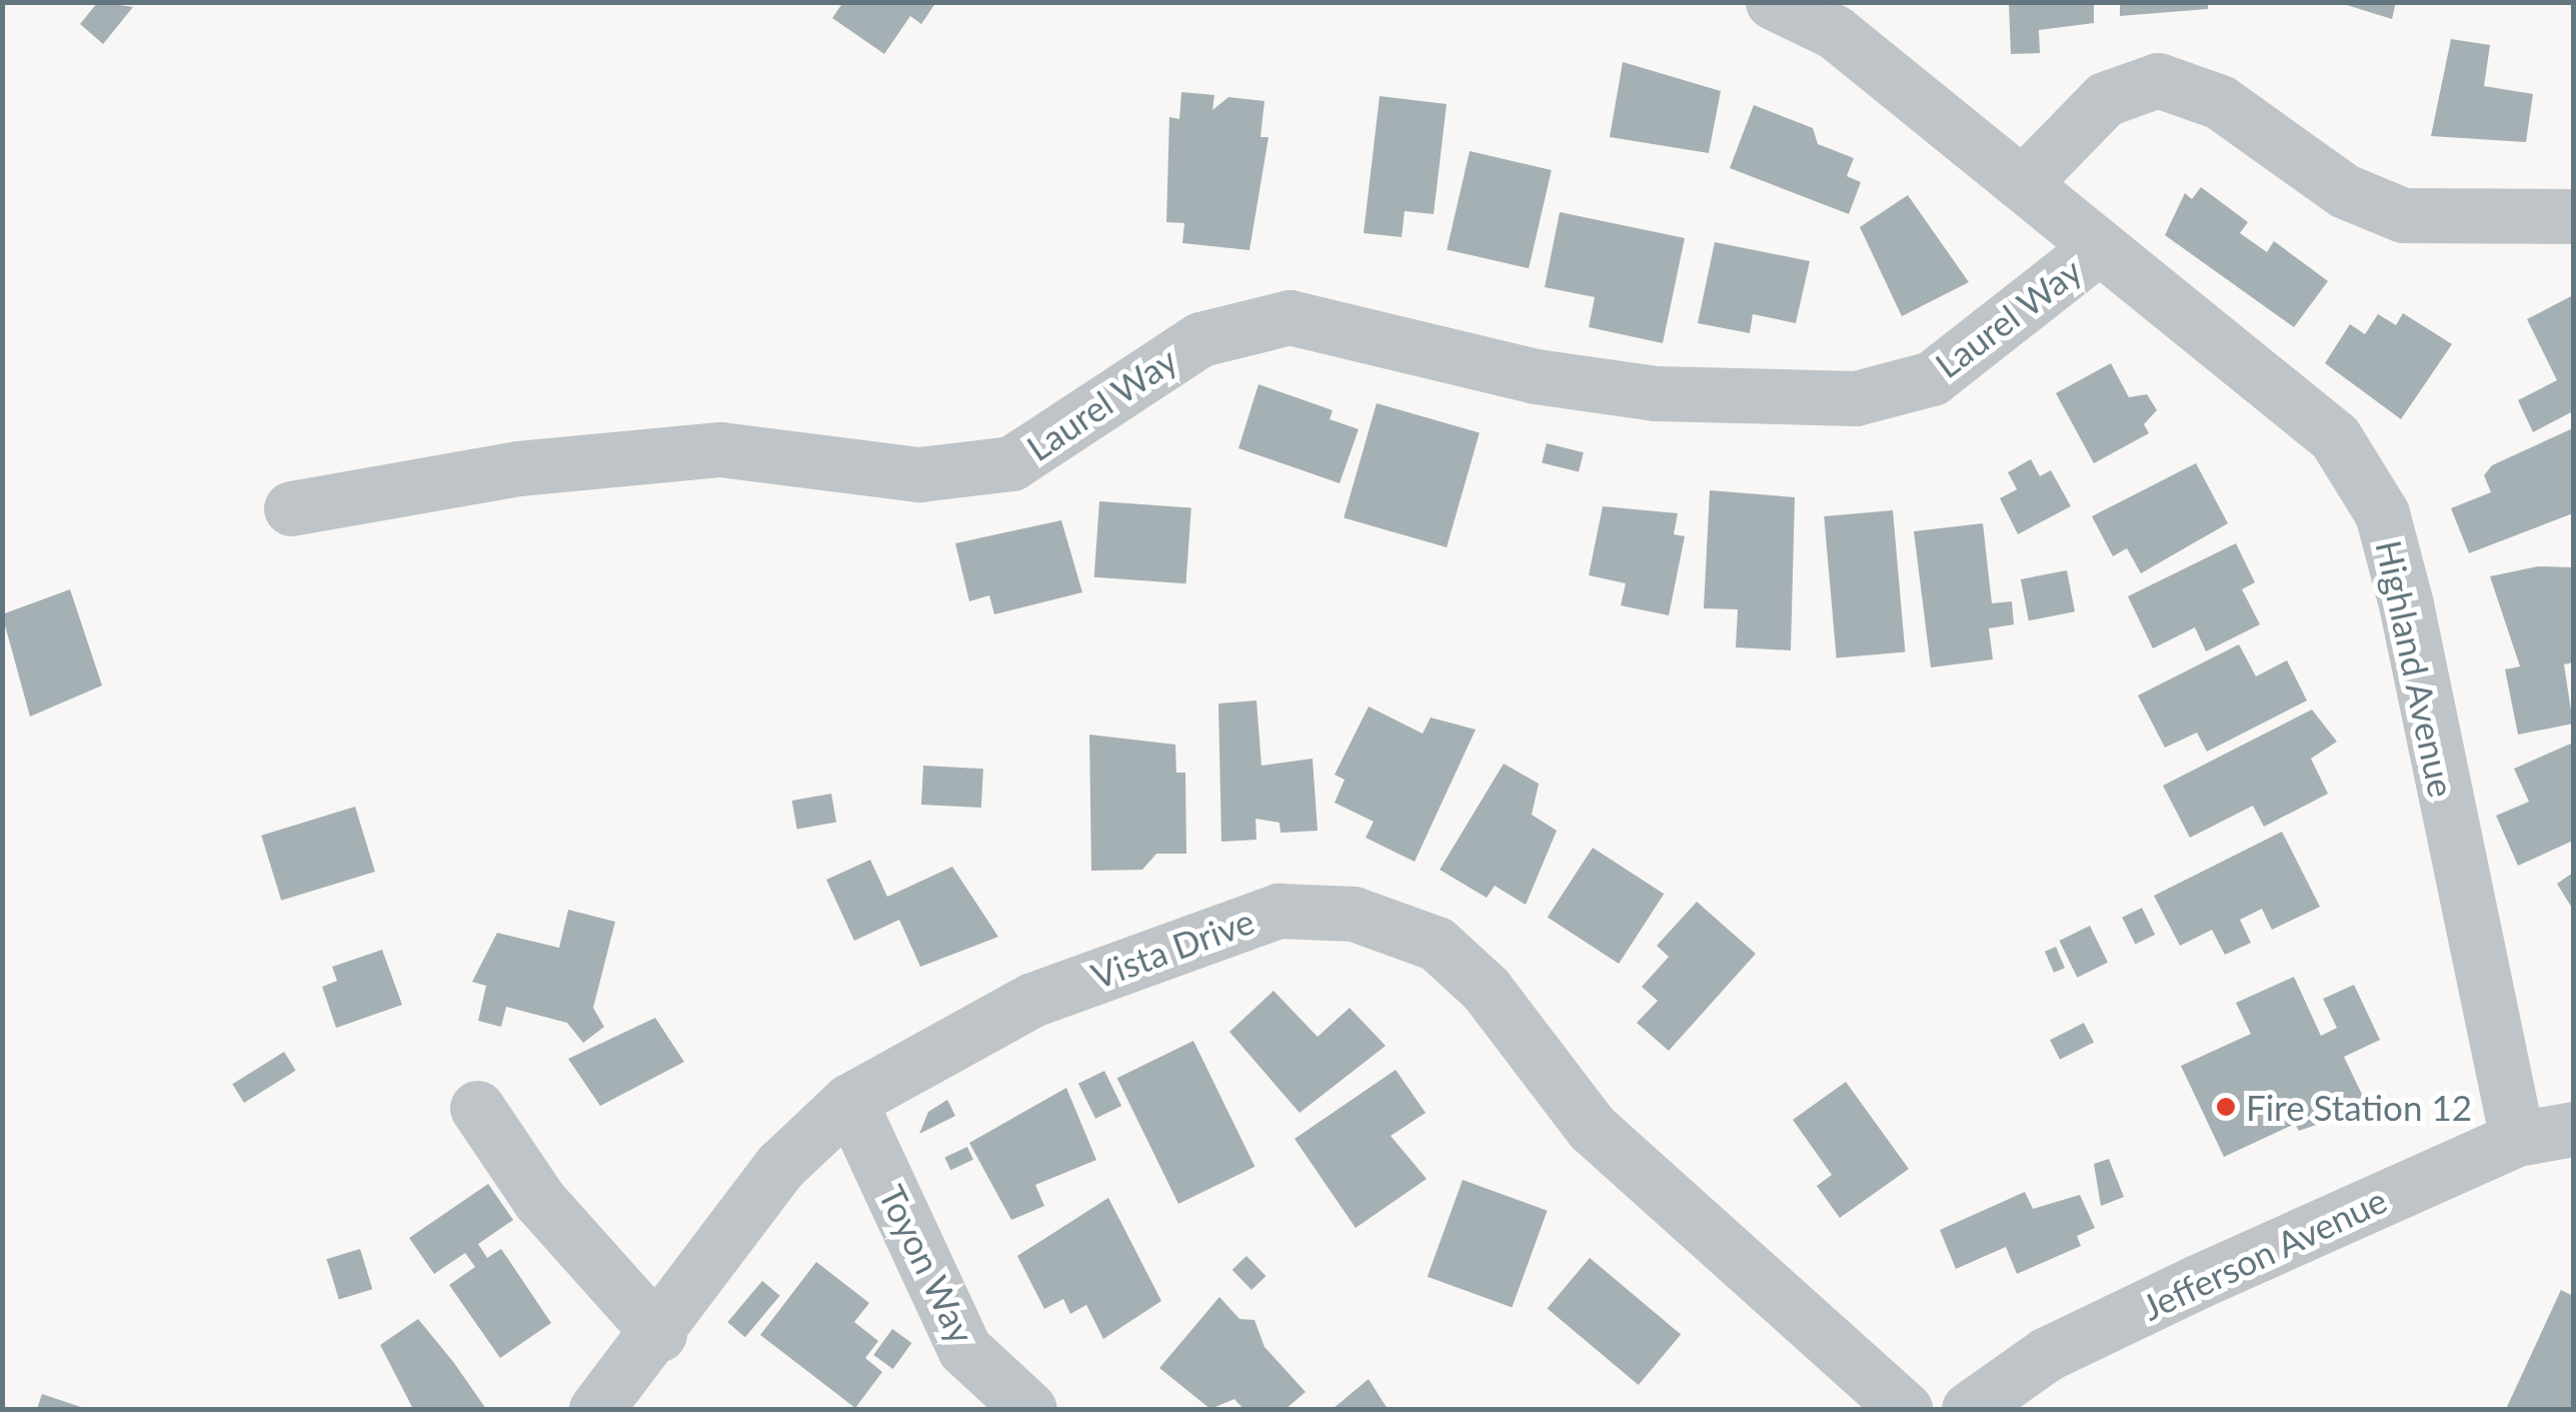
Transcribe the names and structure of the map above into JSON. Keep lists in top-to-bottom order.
{
  "streets": {
    "street": [
      "Laurel Way",
      "Highland Avenue",
      "Vista Drive",
      "Jefferson Avenue",
      "Toyon Way"
    ]
  },
  "crossings": [
    ["Laurel Way", "Highland Avenue"],
    ["Highland Avenue", "Jefferson Avenue"],
    ["Vista Drive", "Toyon Way"]
  ],
  "places": ["Fire Station 12"]
}
